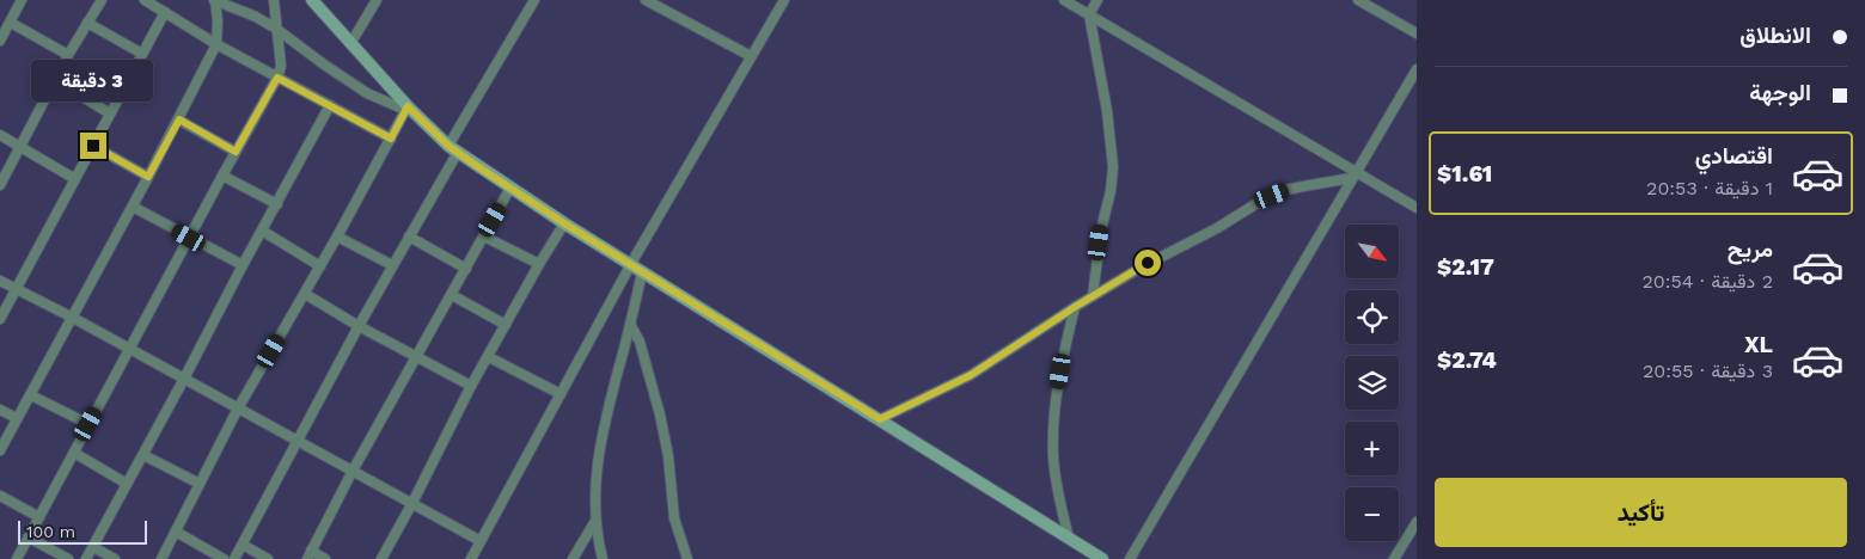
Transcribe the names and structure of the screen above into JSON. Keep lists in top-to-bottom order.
{
  "scale_bar": "100 m",
  "north": "bottom right",
  "page": {
    "banner": ["الانطلاق", "الوجهة"],
    "bubble": "3 دقيقة",
    "list": [
      {
        "name": "اقتصادي",
        "note": "1 دقيقة · 20:53",
        "value": "$1.61"
      },
      {
        "name": "مريح",
        "note": "2 دقيقة · 20:54",
        "value": "$2.17"
      },
      {
        "name": "XL",
        "note": "3 دقيقة · 20:55",
        "value": "$2.74"
      }
    ],
    "map_buttons": ["+", "−"],
    "buttons": "تأكيد",
    "scale": "100 m"
  }
}
